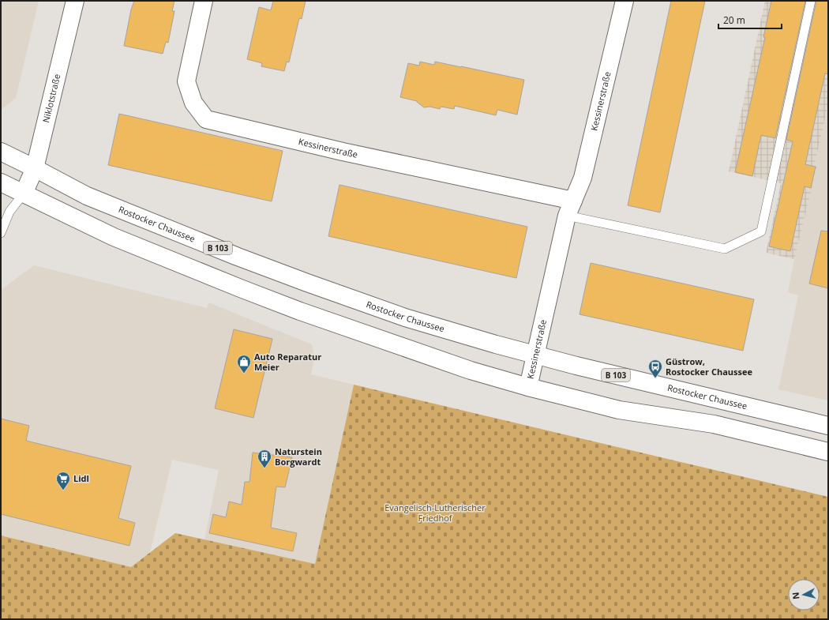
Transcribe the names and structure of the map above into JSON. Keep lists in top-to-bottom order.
{
  "streets": {
    "main road": [
      "Niklotstraße",
      "Kessinerstraße",
      "Rostocker Chaussee",
      "B 103"
    ]
  },
  "crossings": [
    ["Niklotstraße", "Rostocker Chaussee"],
    ["Kessinerstraße", "Rostocker Chaussee"]
  ],
  "parks": ["Evangelisch-Lutherischer Friedhof"],
  "places": {
    "shop": ["Auto Reparatur Meier"],
    "bus stop": ["Güstrow, Rostocker Chaussee"],
    "building": ["Naturstein Borgwardt"],
    "supermarket": ["Lidl"]
  },
  "scale_bar": "20 m",
  "north": "left"
}
